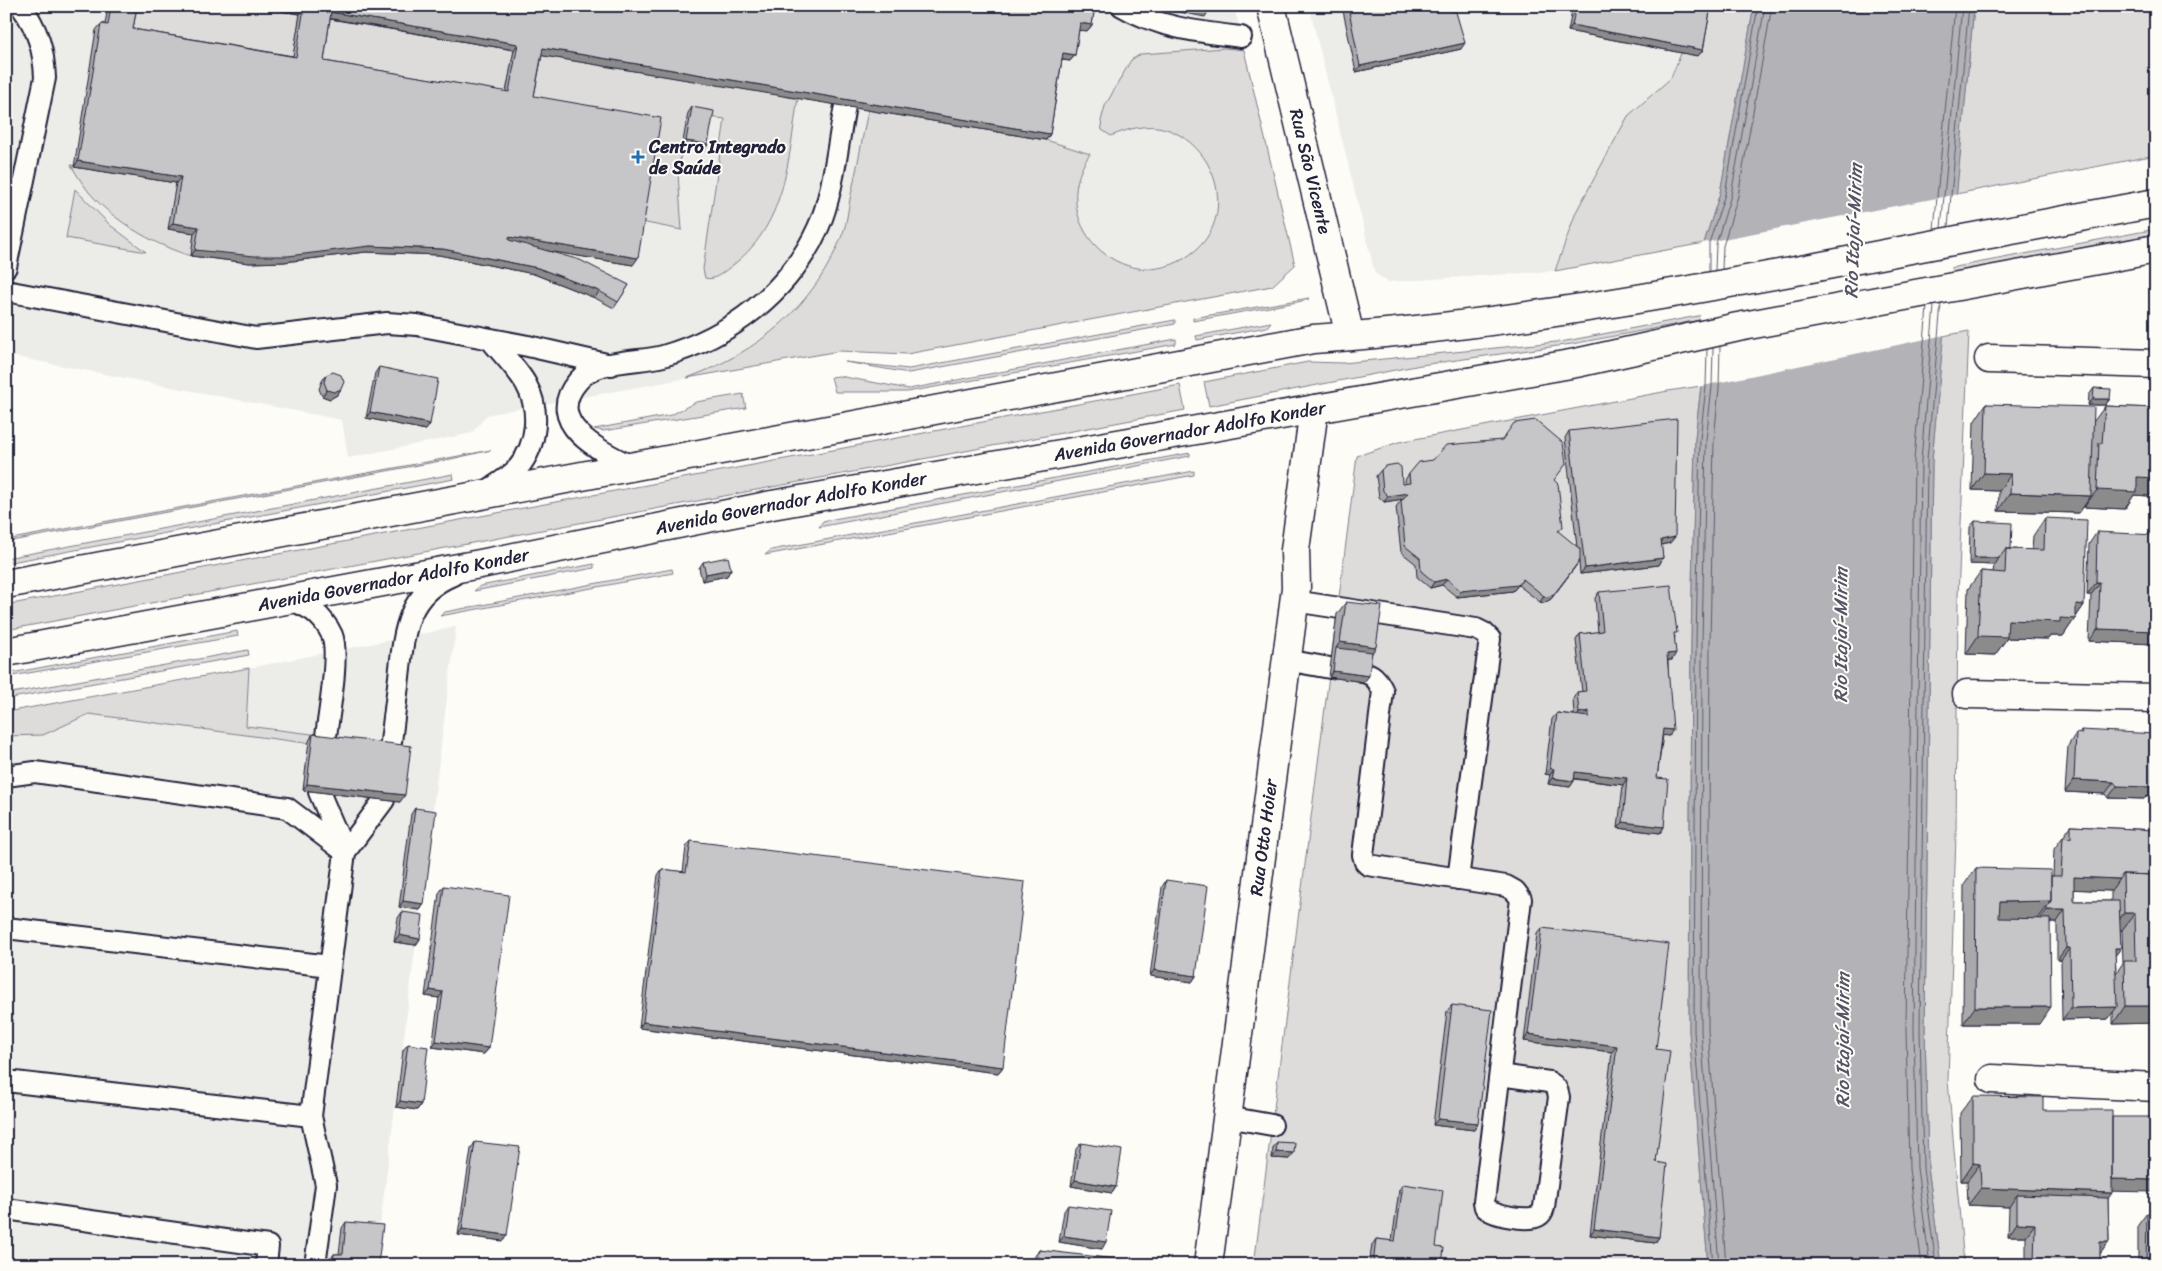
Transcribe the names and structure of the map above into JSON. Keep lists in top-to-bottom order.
{
  "streets": {
    "main road": ["Rua São Vicente", "Avenida Governador Adolfo Konder", "Rua Otto Hoier"]
  },
  "crossings": [
    ["Avenida Governador Adolfo Konder", "Rua Otto Hoier"]
  ],
  "water": ["Rio Itajaí-Mirim"],
  "places": {
    "health": ["Centro Integrado de Saúde"]
  }
}
